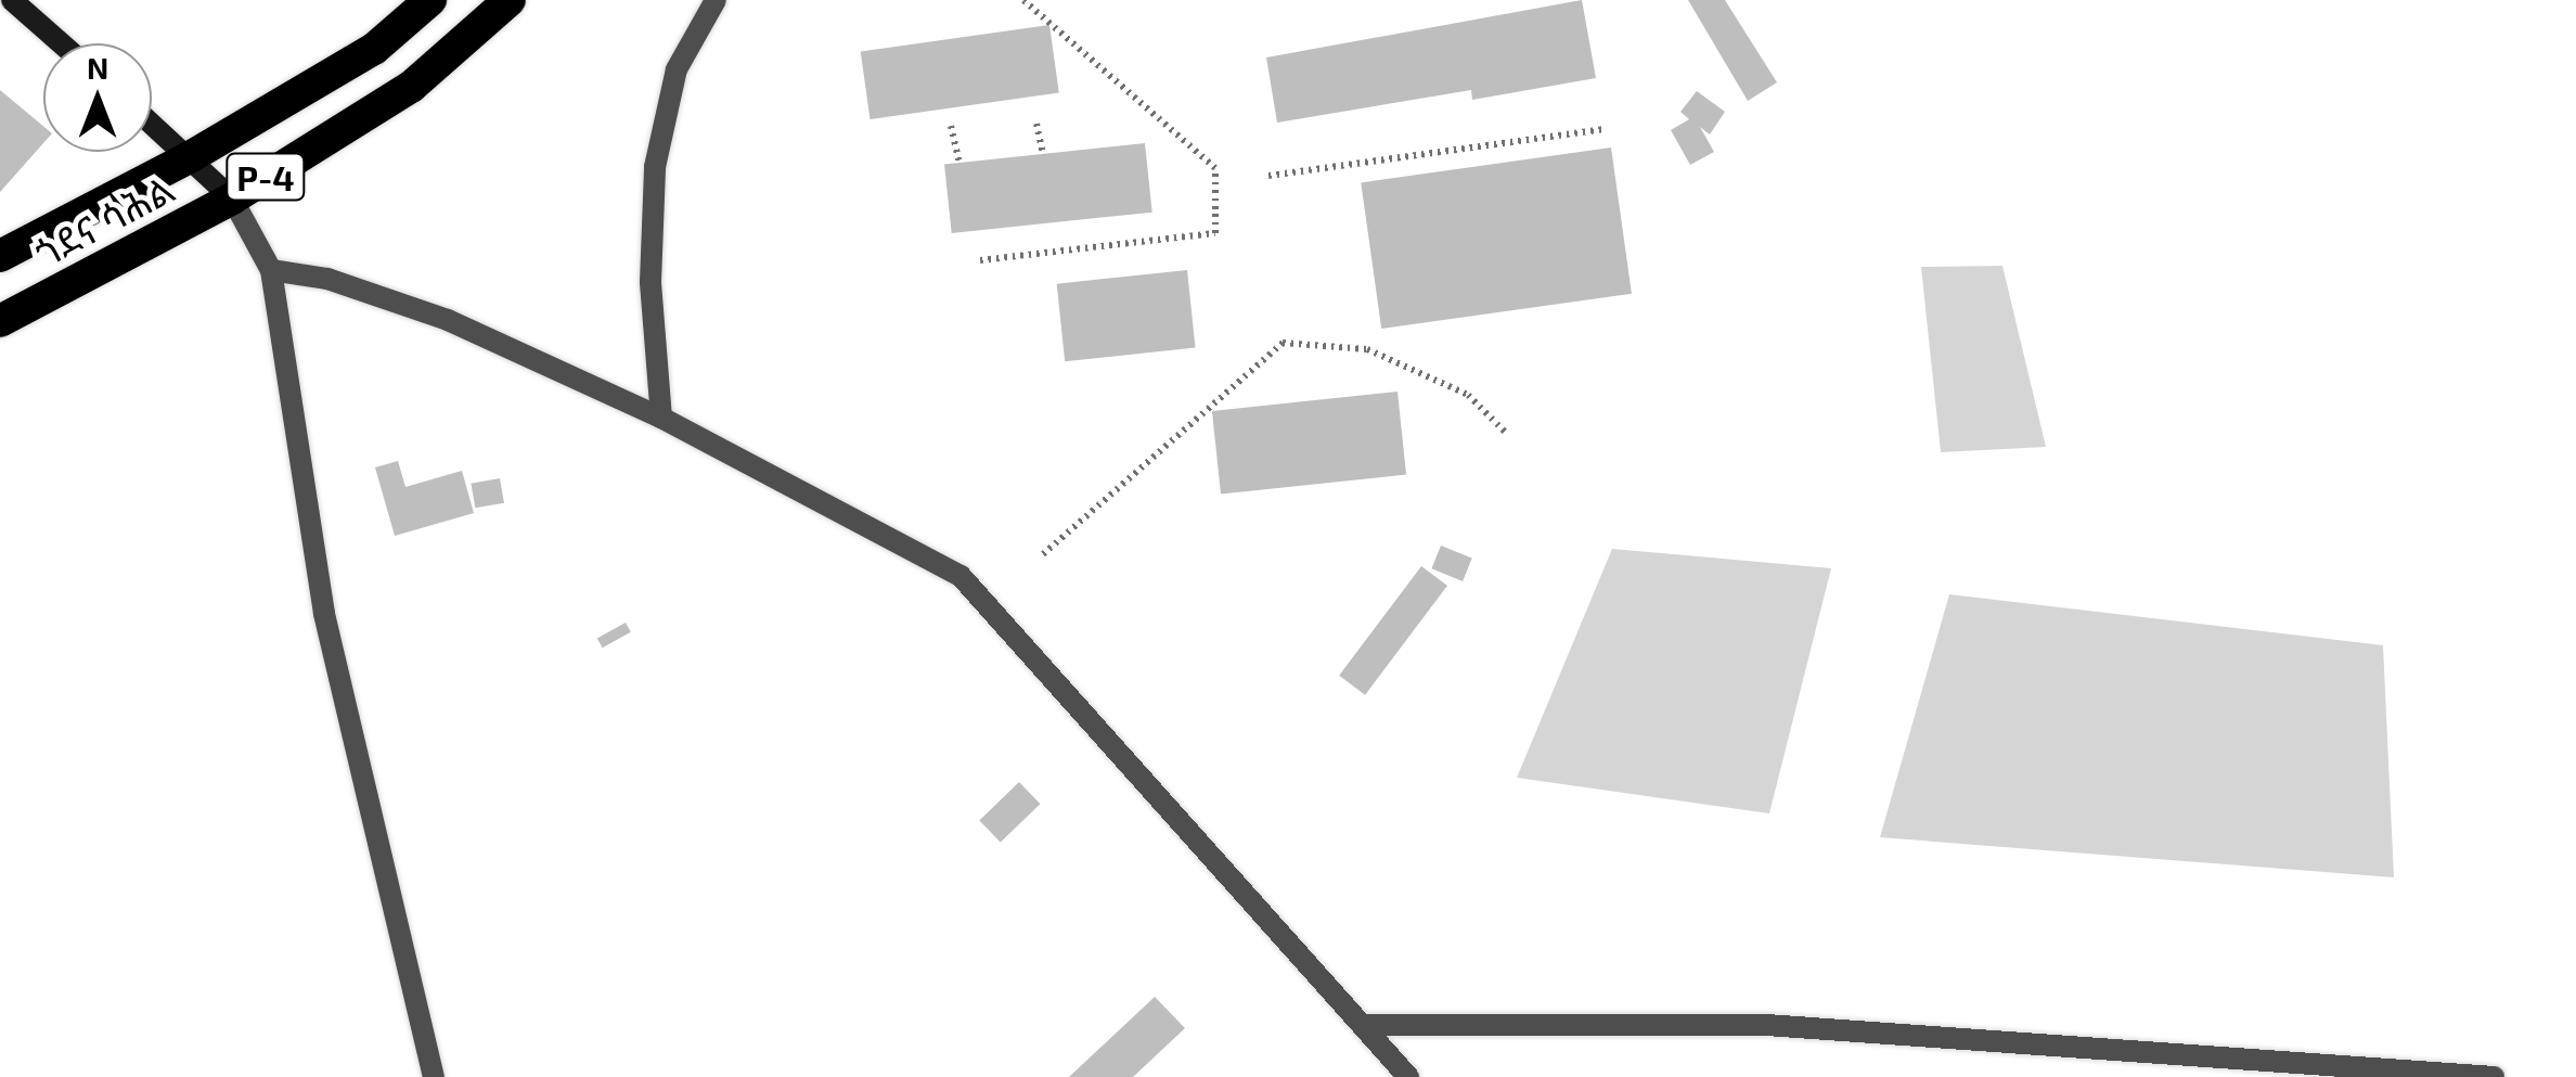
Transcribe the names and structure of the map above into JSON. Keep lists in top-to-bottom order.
{
  "streets": {
    "highway": ["P-4", "ጎደና ሳሕል"]
  },
  "north": "top"
}
